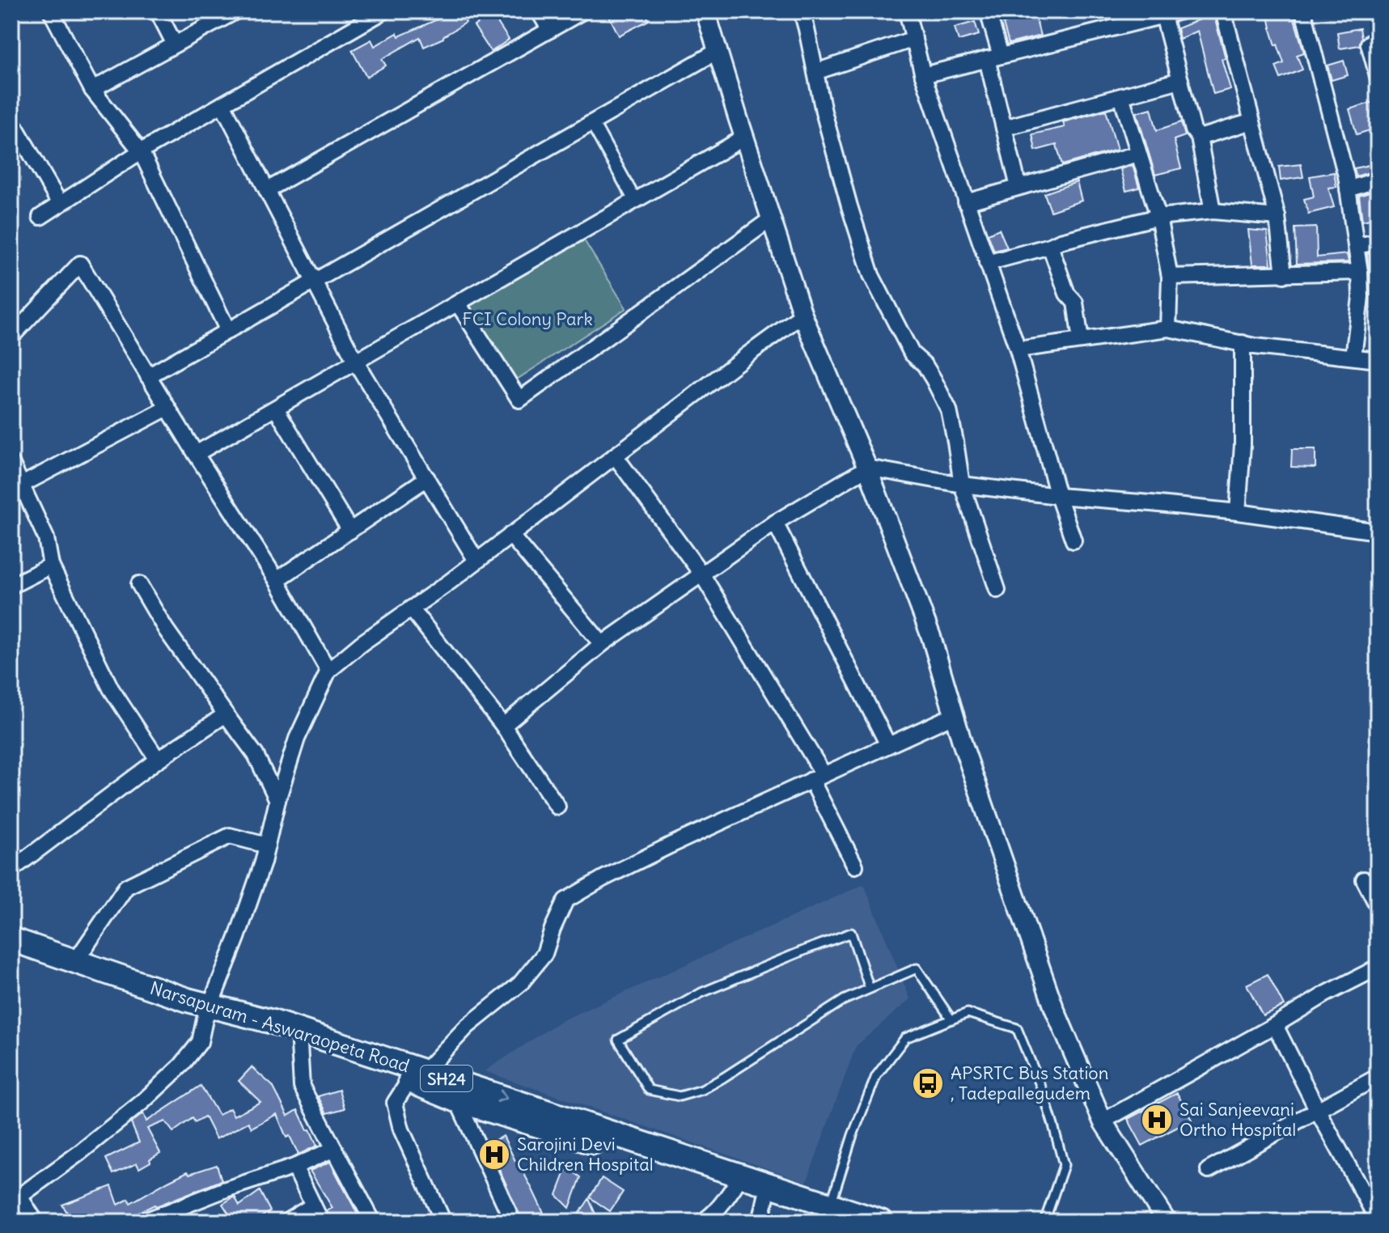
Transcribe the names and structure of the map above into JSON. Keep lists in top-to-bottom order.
{
  "streets": {
    "main road": ["Narsapuram - Aswaraopeta Road", "SH24"]
  },
  "parks": ["FCI Colony Park"],
  "places": {
    "bus stop": ["APSRTC Bus Station , Tadepallegudem"],
    "hospital": ["Sai Sanjeevani Ortho Hospital", "Sarojini Devi Children Hospital"]
  }
}
